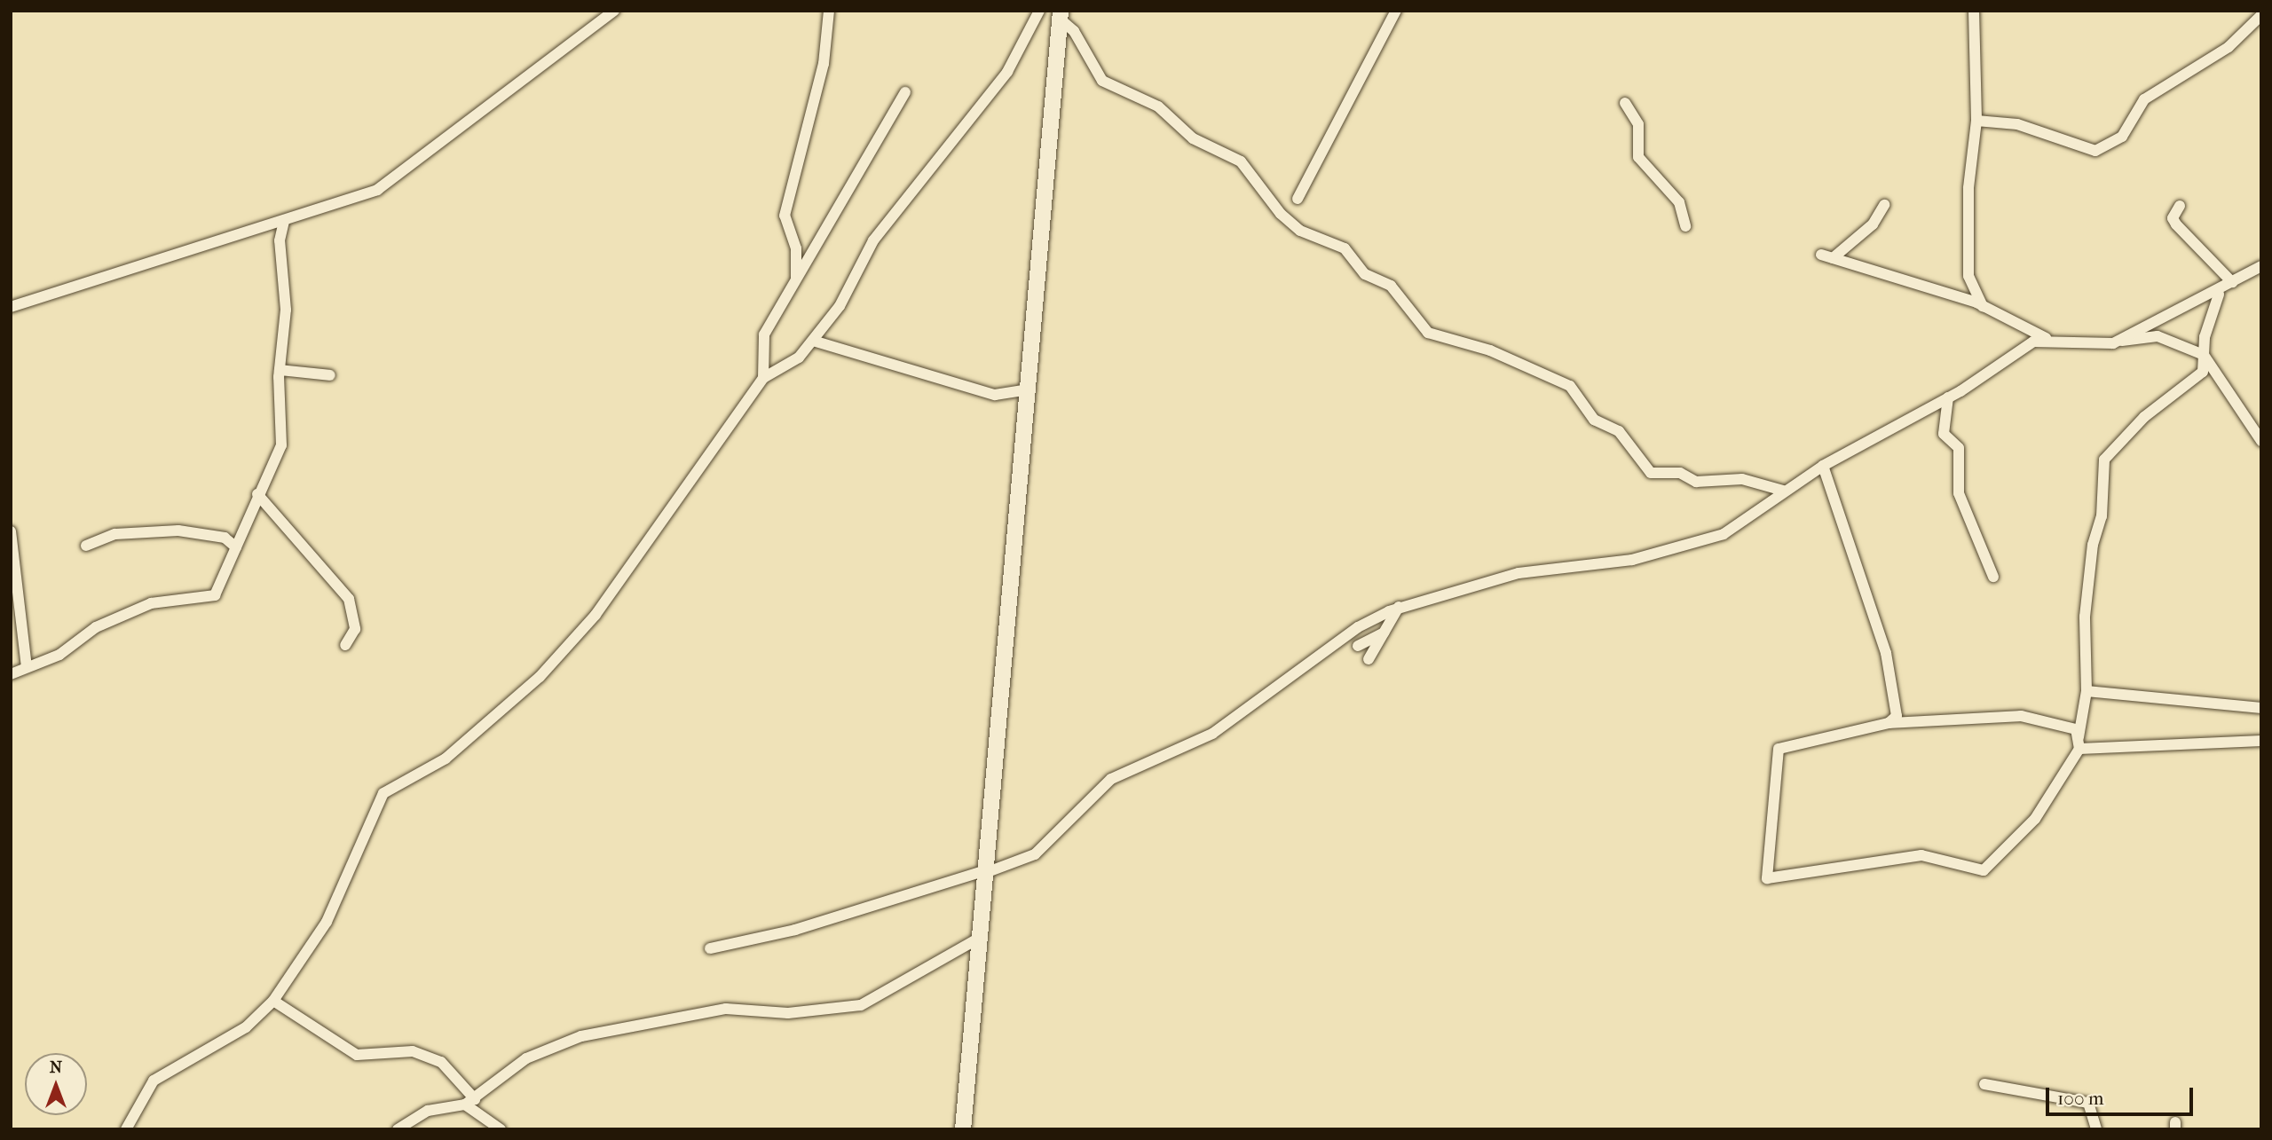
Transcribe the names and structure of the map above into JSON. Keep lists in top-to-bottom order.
{
  "scale_bar": "100 m",
  "north": "top"
}
